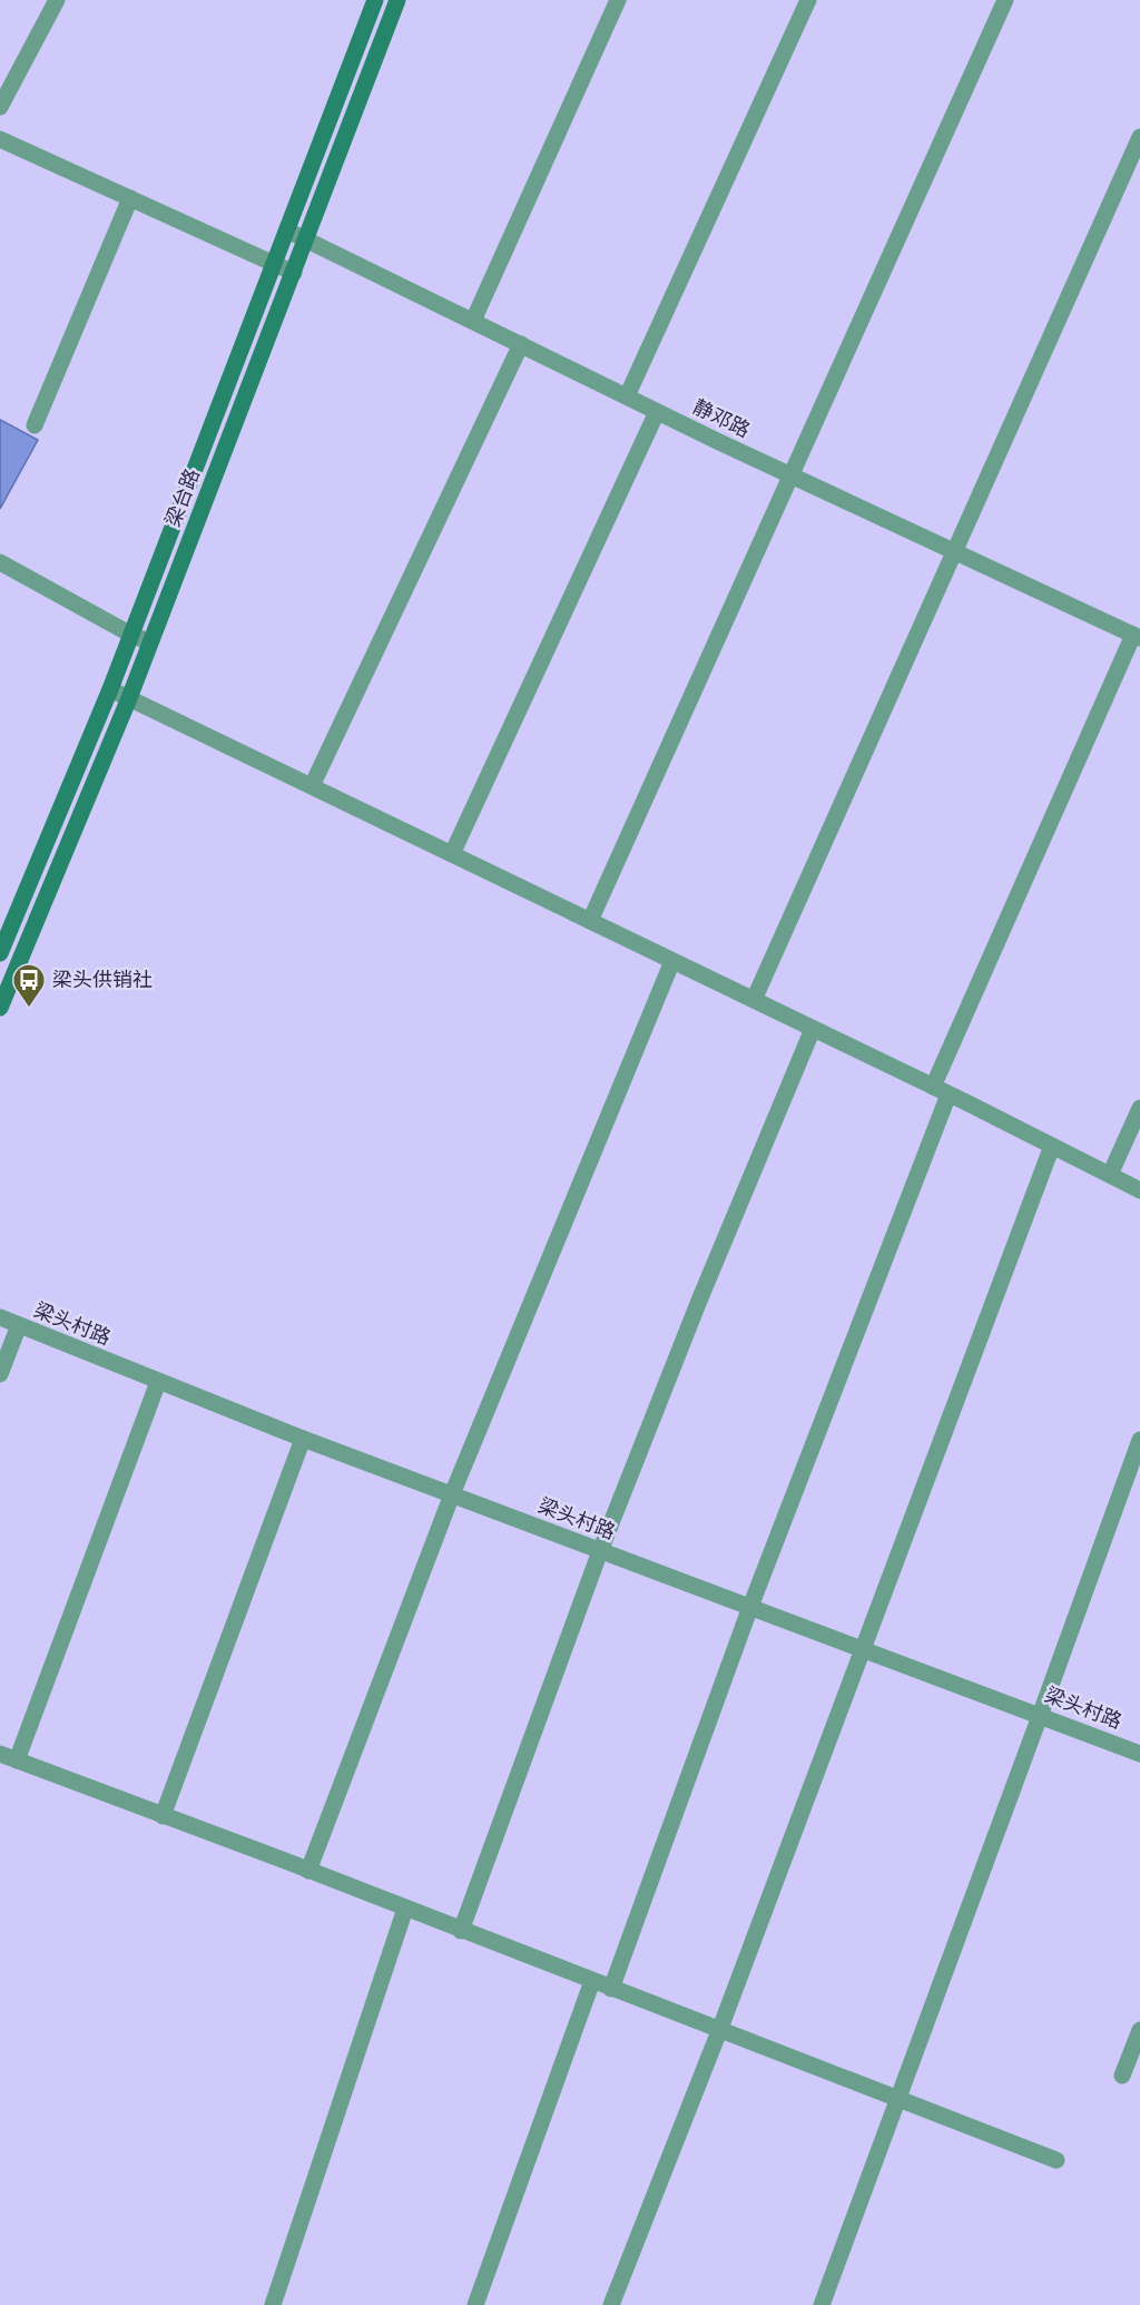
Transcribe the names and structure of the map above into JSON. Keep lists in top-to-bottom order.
{
  "streets": {
    "main road": ["梁台路"],
    "street": ["静邓路", "梁头村路"]
  },
  "crossings": [
    ["静邓路", "梁台路"]
  ],
  "places": {
    "bus stop": ["梁头供销社"]
  }
}
